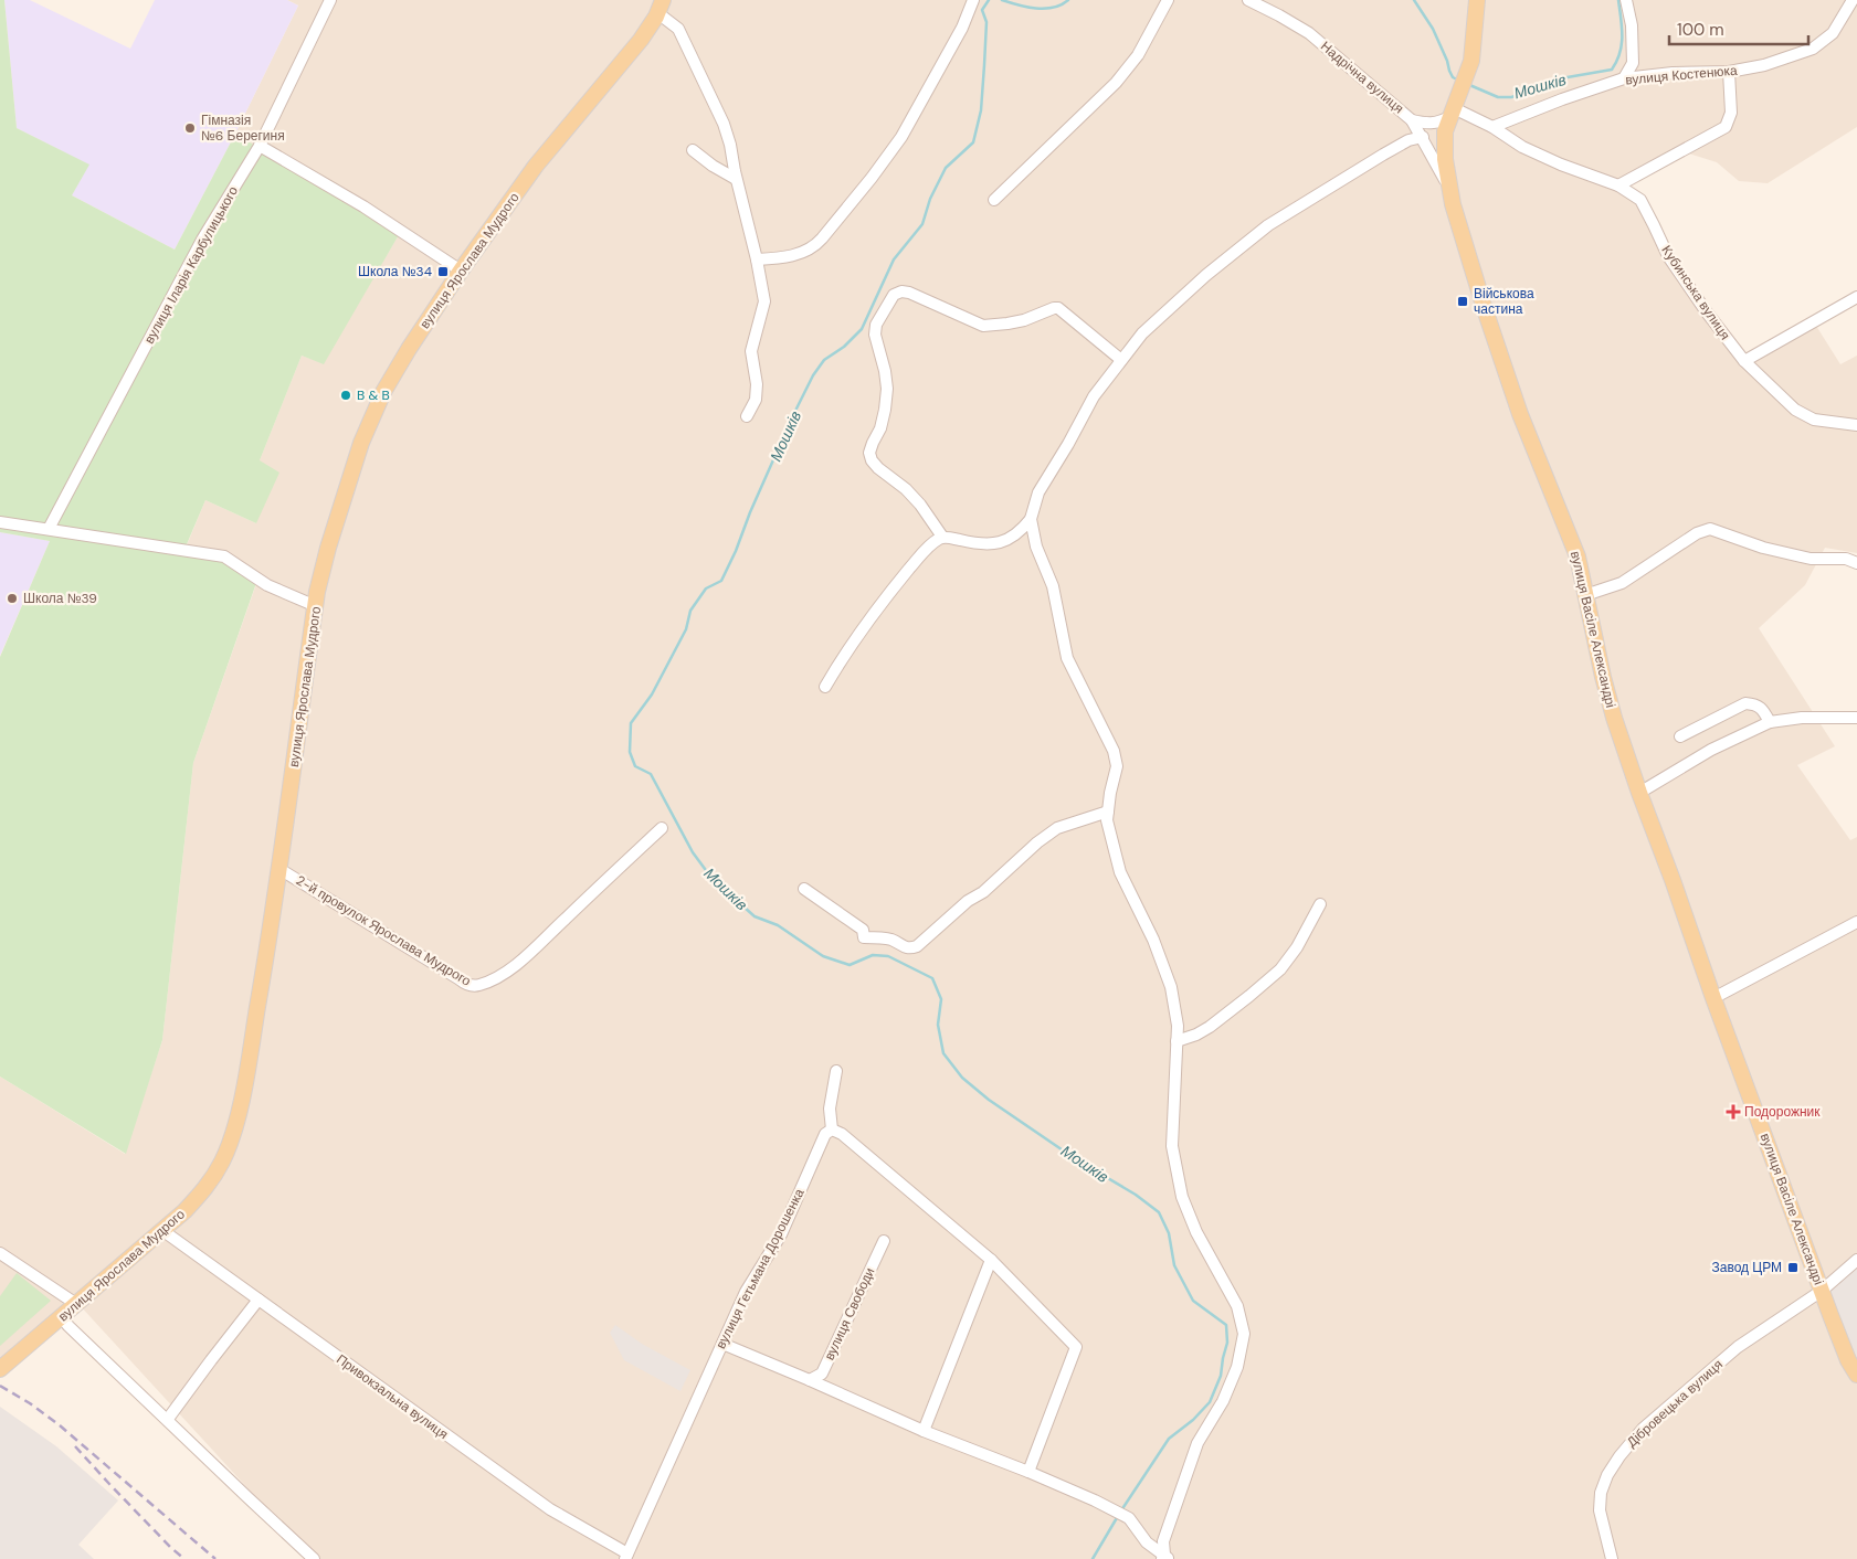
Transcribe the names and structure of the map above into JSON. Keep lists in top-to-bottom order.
{
  "streets": {
    "main road": ["вулиця Ярослава Мудрого", "вулиця Васіле Александрі"],
    "street": [
      "вулиця Костенюка",
      "Надрічна вулиця",
      "вулиця Іларія Карбулицького",
      "Кубинська вулиця",
      "2-й провулок Ярослава Мудрого",
      "вулиця Гетьмана Дорошенка",
      "вулиця Свободи",
      "Привокзальна вулиця",
      "Дібровецька вулиця"
    ]
  },
  "crossings": [
    ["вулиця Костенюка", "Кубинська вулиця"],
    ["Надрічна вулиця", "вулиця Васіле Александрі"],
    ["вулиця Ярослава Мудрого", "2-й провулок Ярослава Мудрого"],
    ["вулиця Ярослава Мудрого", "Привокзальна вулиця"],
    ["Кубинська вулиця", "вулиця Васіле Александрі"],
    ["вулиця Васіле Александрі", "Дібровецька вулиця"],
    ["вулиця Гетьмана Дорошенка", "Привокзальна вулиця"]
  ],
  "water": ["Мошків"],
  "places": {
    "other": ["Гімназія №6 Берегиня", "B & B", "Школа №39"],
    "transit": ["Школа №34", "Військова частина", "Завод ЦРМ"],
    "health": ["Подорожник"]
  },
  "scale_bar": "100 m"
}
